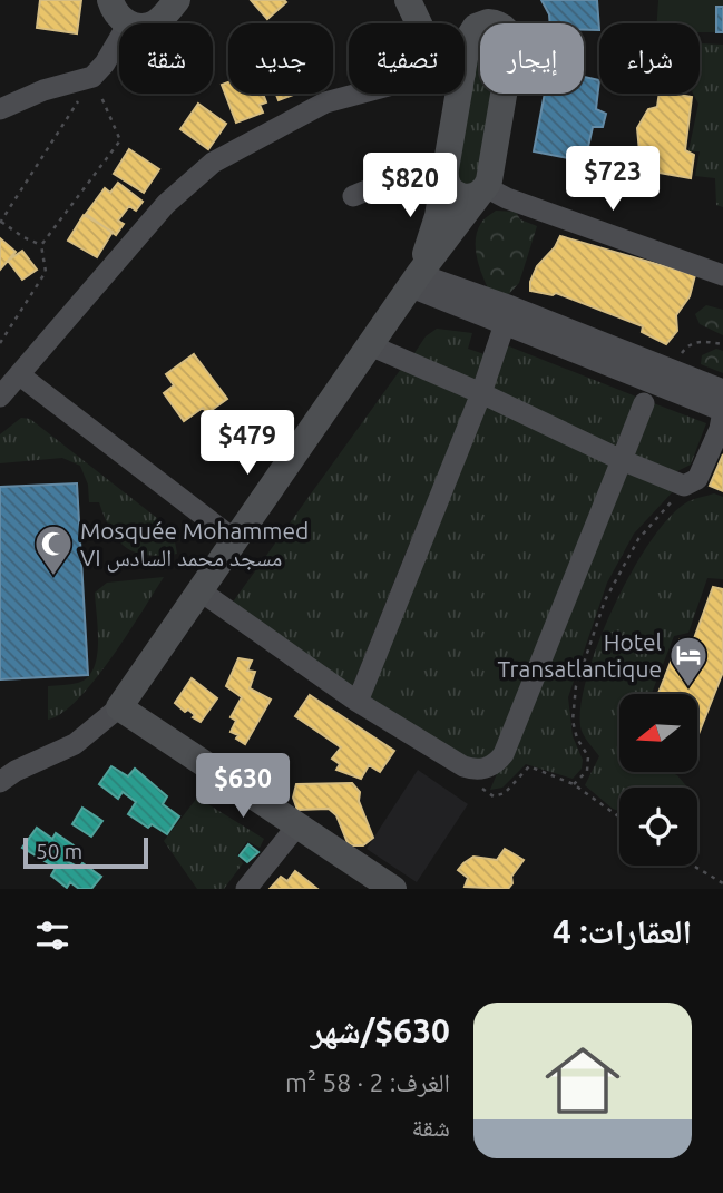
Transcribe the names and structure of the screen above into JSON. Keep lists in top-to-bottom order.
{
  "places": {
    "mosque": ["Mosquée Mohammed VI مسجد محمد السادس"],
    "hotel": ["Hotel Transatlantique"]
  },
  "scale_bar": "50 m",
  "north": "left",
  "page": {
    "chip": [
      "شراء",
      "إيجار",
      "تصفية",
      "جديد",
      "شقة"
    ],
    "price": [
      "$723",
      "$820",
      "$479",
      "$630"
    ],
    "scale": "50 m",
    "heading": "العقارات: 4",
    "list": [
      {
        "name": "$630/شهر",
        "note": "الغرف: 2 · 58 m² · شقة"
      }
    ]
  }
}
